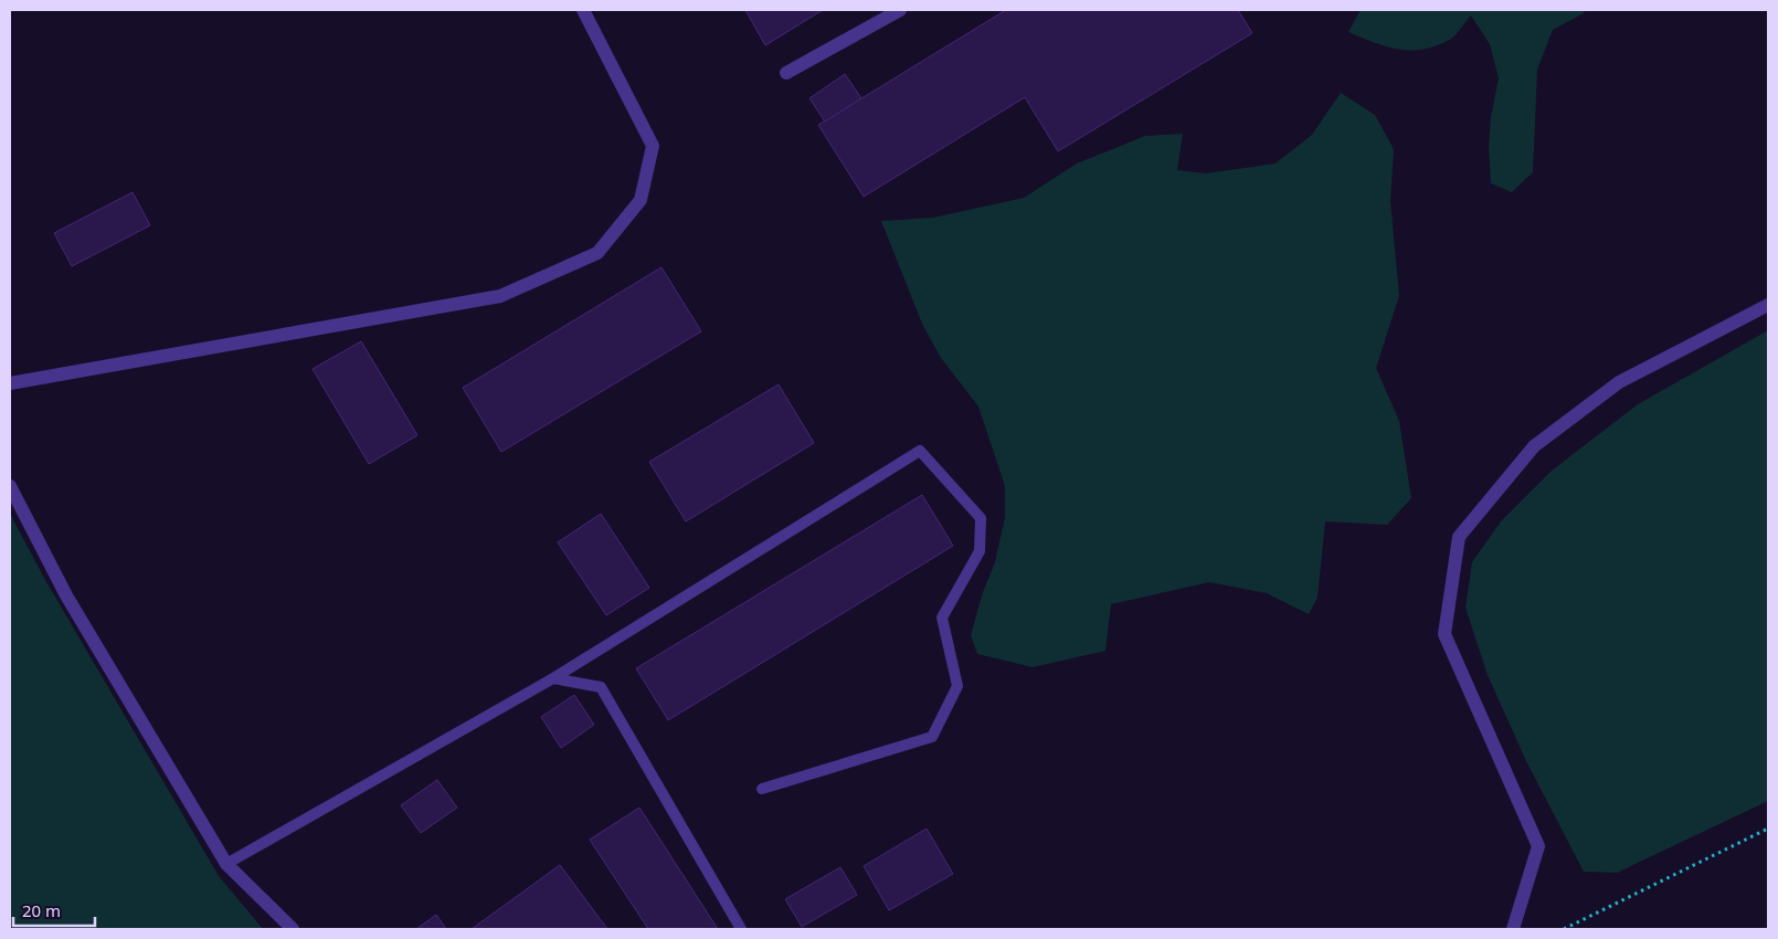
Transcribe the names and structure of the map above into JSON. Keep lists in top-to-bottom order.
{
  "scale_bar": "20 m"
}
